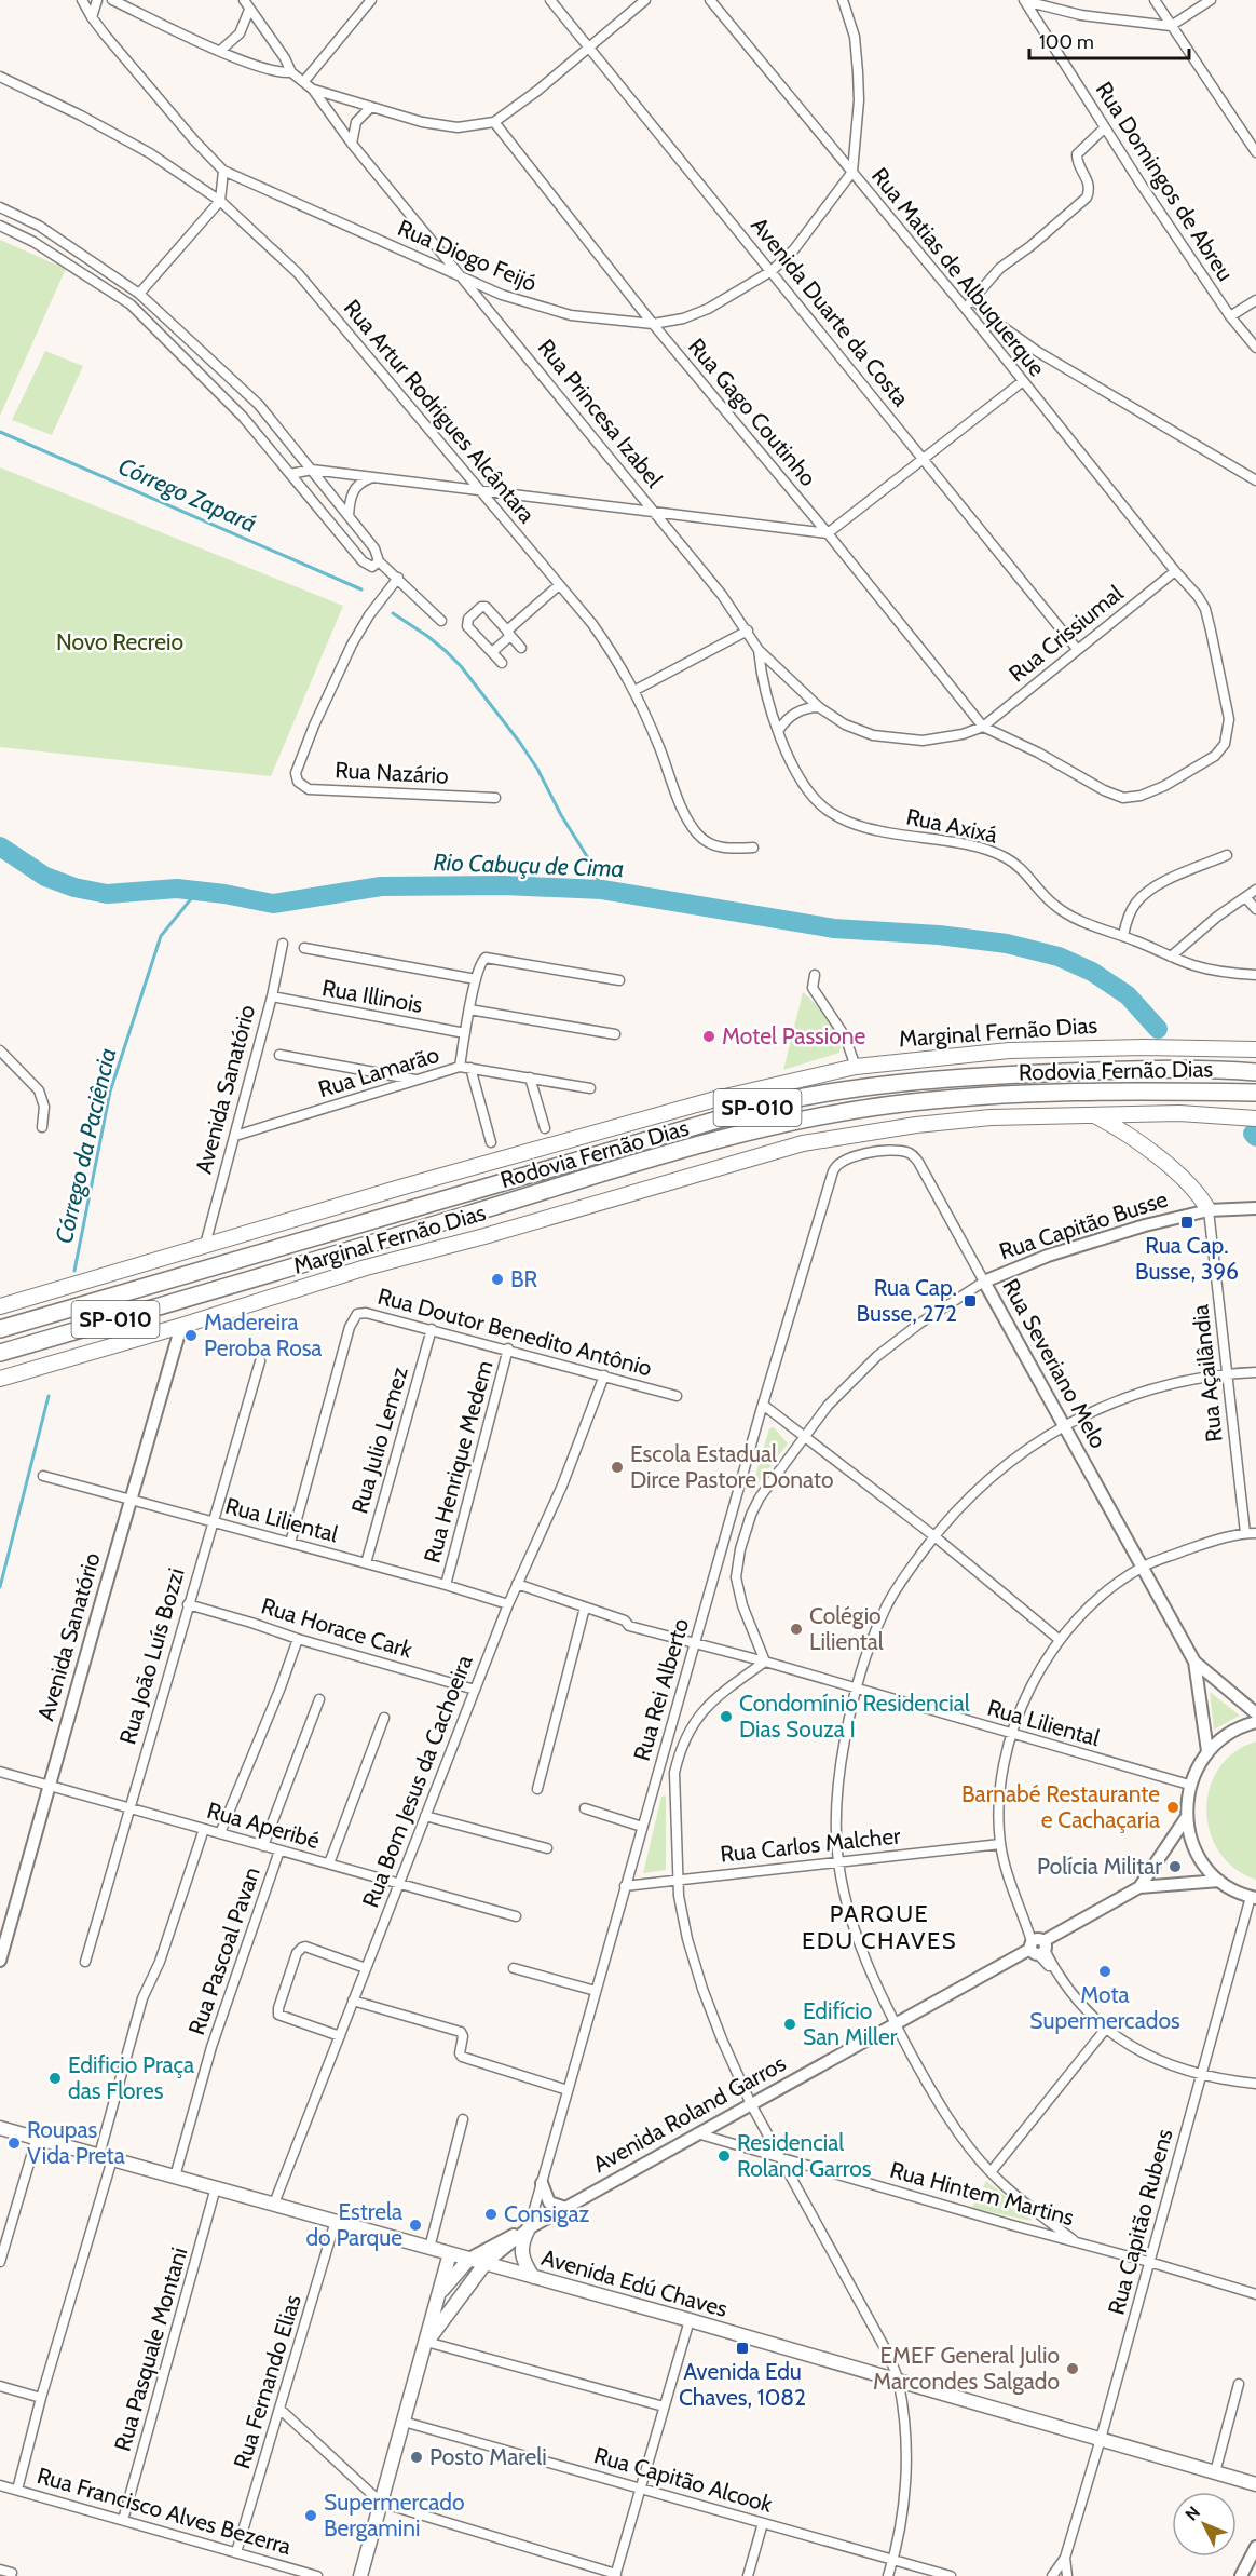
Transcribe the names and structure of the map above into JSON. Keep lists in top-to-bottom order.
{
  "streets": {
    "highway": ["Marginal Fernão Dias", "Rodovia Fernão Dias", "SP-010"],
    "main road": ["Avenida Roland Garros", "Avenida Edú Chaves"],
    "street": [
      "Rua Domingos de Abreu",
      "Rua Diogo Feijó",
      "Rua Matias de Albuquerque",
      "Avenida Duarte da Costa",
      "Rua Artur Rodrigues Alcântara",
      "Rua Gago Coutinho",
      "Rua Princesa Izabel",
      "Rua Crissiumal",
      "Rua Nazário",
      "Rua Axixá",
      "Rua Illinois",
      "Rua Lamarão",
      "Avenida Sanatório",
      "Rua Capitão Busse",
      "Rua Doutor Benedito Antônio",
      "Rua Severiano Melo",
      "Rua Açailândia",
      "Rua Julio Lemez",
      "Rua Henrique Medem",
      "Rua Liliental",
      "Rua Horace Cark",
      "Rua João Luís Bozzi",
      "Rua Rei Alberto",
      "Rua Bom Jesus da Cachoeira",
      "Rua Aperibé",
      "Rua Carlos Malcher",
      "Rua Pascoal Pavan",
      "Rua Hintem Martins",
      "Rua Capitão Rubens",
      "Rua Pasquale Montani",
      "Rua Fernando Elias",
      "Rua Capitão Alcook",
      "Rua Francisco Alves Bezerra"
    ]
  },
  "crossings": [
    ["Rua Diogo Feijó", "Rua Matias de Albuquerque"],
    ["Rua Diogo Feijó", "Avenida Duarte da Costa"],
    ["Rua Diogo Feijó", "Rua Gago Coutinho"],
    ["Rua Diogo Feijó", "Rua Princesa Izabel"],
    ["Rua Matias de Albuquerque", "Rua Gago Coutinho"],
    ["Rua Matias de Albuquerque", "Rua Princesa Izabel"],
    ["Rua Matias de Albuquerque", "Rua Crissiumal"],
    ["Avenida Duarte da Costa", "Rua Crissiumal"],
    ["Rua Gago Coutinho", "Rua Princesa Izabel"],
    ["Rua Gago Coutinho", "Rua Crissiumal"],
    ["Rua Princesa Izabel", "Rua Crissiumal"],
    ["Rua Princesa Izabel", "Rua Axixá"],
    ["Rua Illinois", "Rua Lamarão"],
    ["Rua Illinois", "Avenida Sanatório"],
    ["Marginal Fernão Dias", "Avenida Sanatório"],
    ["Rua Lamarão", "Avenida Sanatório"],
    ["Avenida Sanatório", "Rua Liliental"],
    ["Avenida Sanatório", "Rua Aperibé"],
    ["Rua Capitão Busse", "Rua Severiano Melo"],
    ["Rua Capitão Busse", "Rua Açailândia"],
    ["Rua Capitão Busse", "Rua Liliental"],
    ["Rua Doutor Benedito Antônio", "Rua Julio Lemez"],
    ["Rua Doutor Benedito Antônio", "Rua Henrique Medem"],
    ["Rua Doutor Benedito Antônio", "Rua Liliental"],
    ["Rua Doutor Benedito Antônio", "Rua Bom Jesus da Cachoeira"],
    ["Rua Severiano Melo", "Rua Rei Alberto"],
    ["Rua Julio Lemez", "Rua Liliental"],
    ["Rua Henrique Medem", "Rua Liliental"],
    ["Rua Liliental", "Rua João Luís Bozzi"],
    ["Rua Liliental", "Rua Rei Alberto"],
    ["Rua Liliental", "Rua Bom Jesus da Cachoeira"],
    ["Rua Horace Cark", "Rua João Luís Bozzi"],
    ["Rua Horace Cark", "Rua Bom Jesus da Cachoeira"],
    ["Rua João Luís Bozzi", "Rua Aperibé"],
    ["Rua Rei Alberto", "Rua Carlos Malcher"],
    ["Rua Rei Alberto", "Avenida Roland Garros"],
    ["Rua Bom Jesus da Cachoeira", "Rua Aperibé"],
    ["Rua Bom Jesus da Cachoeira", "Avenida Edú Chaves"],
    ["Rua Aperibé", "Rua Pascoal Pavan"],
    ["Rua Pascoal Pavan", "Avenida Edú Chaves"],
    ["Avenida Roland Garros", "Rua Hintem Martins"],
    ["Avenida Roland Garros", "Avenida Edú Chaves"],
    ["Avenida Roland Garros", "Rua Capitão Alcook"],
    ["Rua Hintem Martins", "Rua Capitão Rubens"],
    ["Rua Capitão Rubens", "Avenida Edú Chaves"],
    ["Avenida Edú Chaves", "Rua Pasquale Montani"],
    ["Avenida Edú Chaves", "Rua Fernando Elias"],
    ["Rua Pasquale Montani", "Rua Francisco Alves Bezerra"],
    ["Rua Fernando Elias", "Rua Francisco Alves Bezerra"]
  ],
  "districts": ["PARQUE EDU CHAVES"],
  "water": ["Córrego Zapará", "Rio Cabuçu de Cima", "Córrego da Paciência"],
  "parks": ["Novo Recreio"],
  "places": {
    "other": [
      "Motel Passione",
      "BR",
      "Madereira Peroba Rosa",
      "Escola Estadual Dirce Pastore Donato",
      "Colégio Liliental",
      "Condomínio Residencial Dias Souza I",
      "Barnabé Restaurante e Cachaçaria",
      "Polícia Militar",
      "Mota Supermercados",
      "Edifício San Miller",
      "Edificio Praça das Flores",
      "Roupas Vida Preta",
      "Residencial Roland Garros",
      "Consigaz",
      "Estrela do Parque",
      "EMEF General Julio Marcondes Salgado",
      "Posto Mareli",
      "Supermercado Bergamini"
    ],
    "transit": ["Rua Cap. Busse, 396", "Rua Cap. Busse, 272", "Avenida Edu Chaves, 1082"]
  },
  "scale_bar": "100 m",
  "north": "top left"
}
